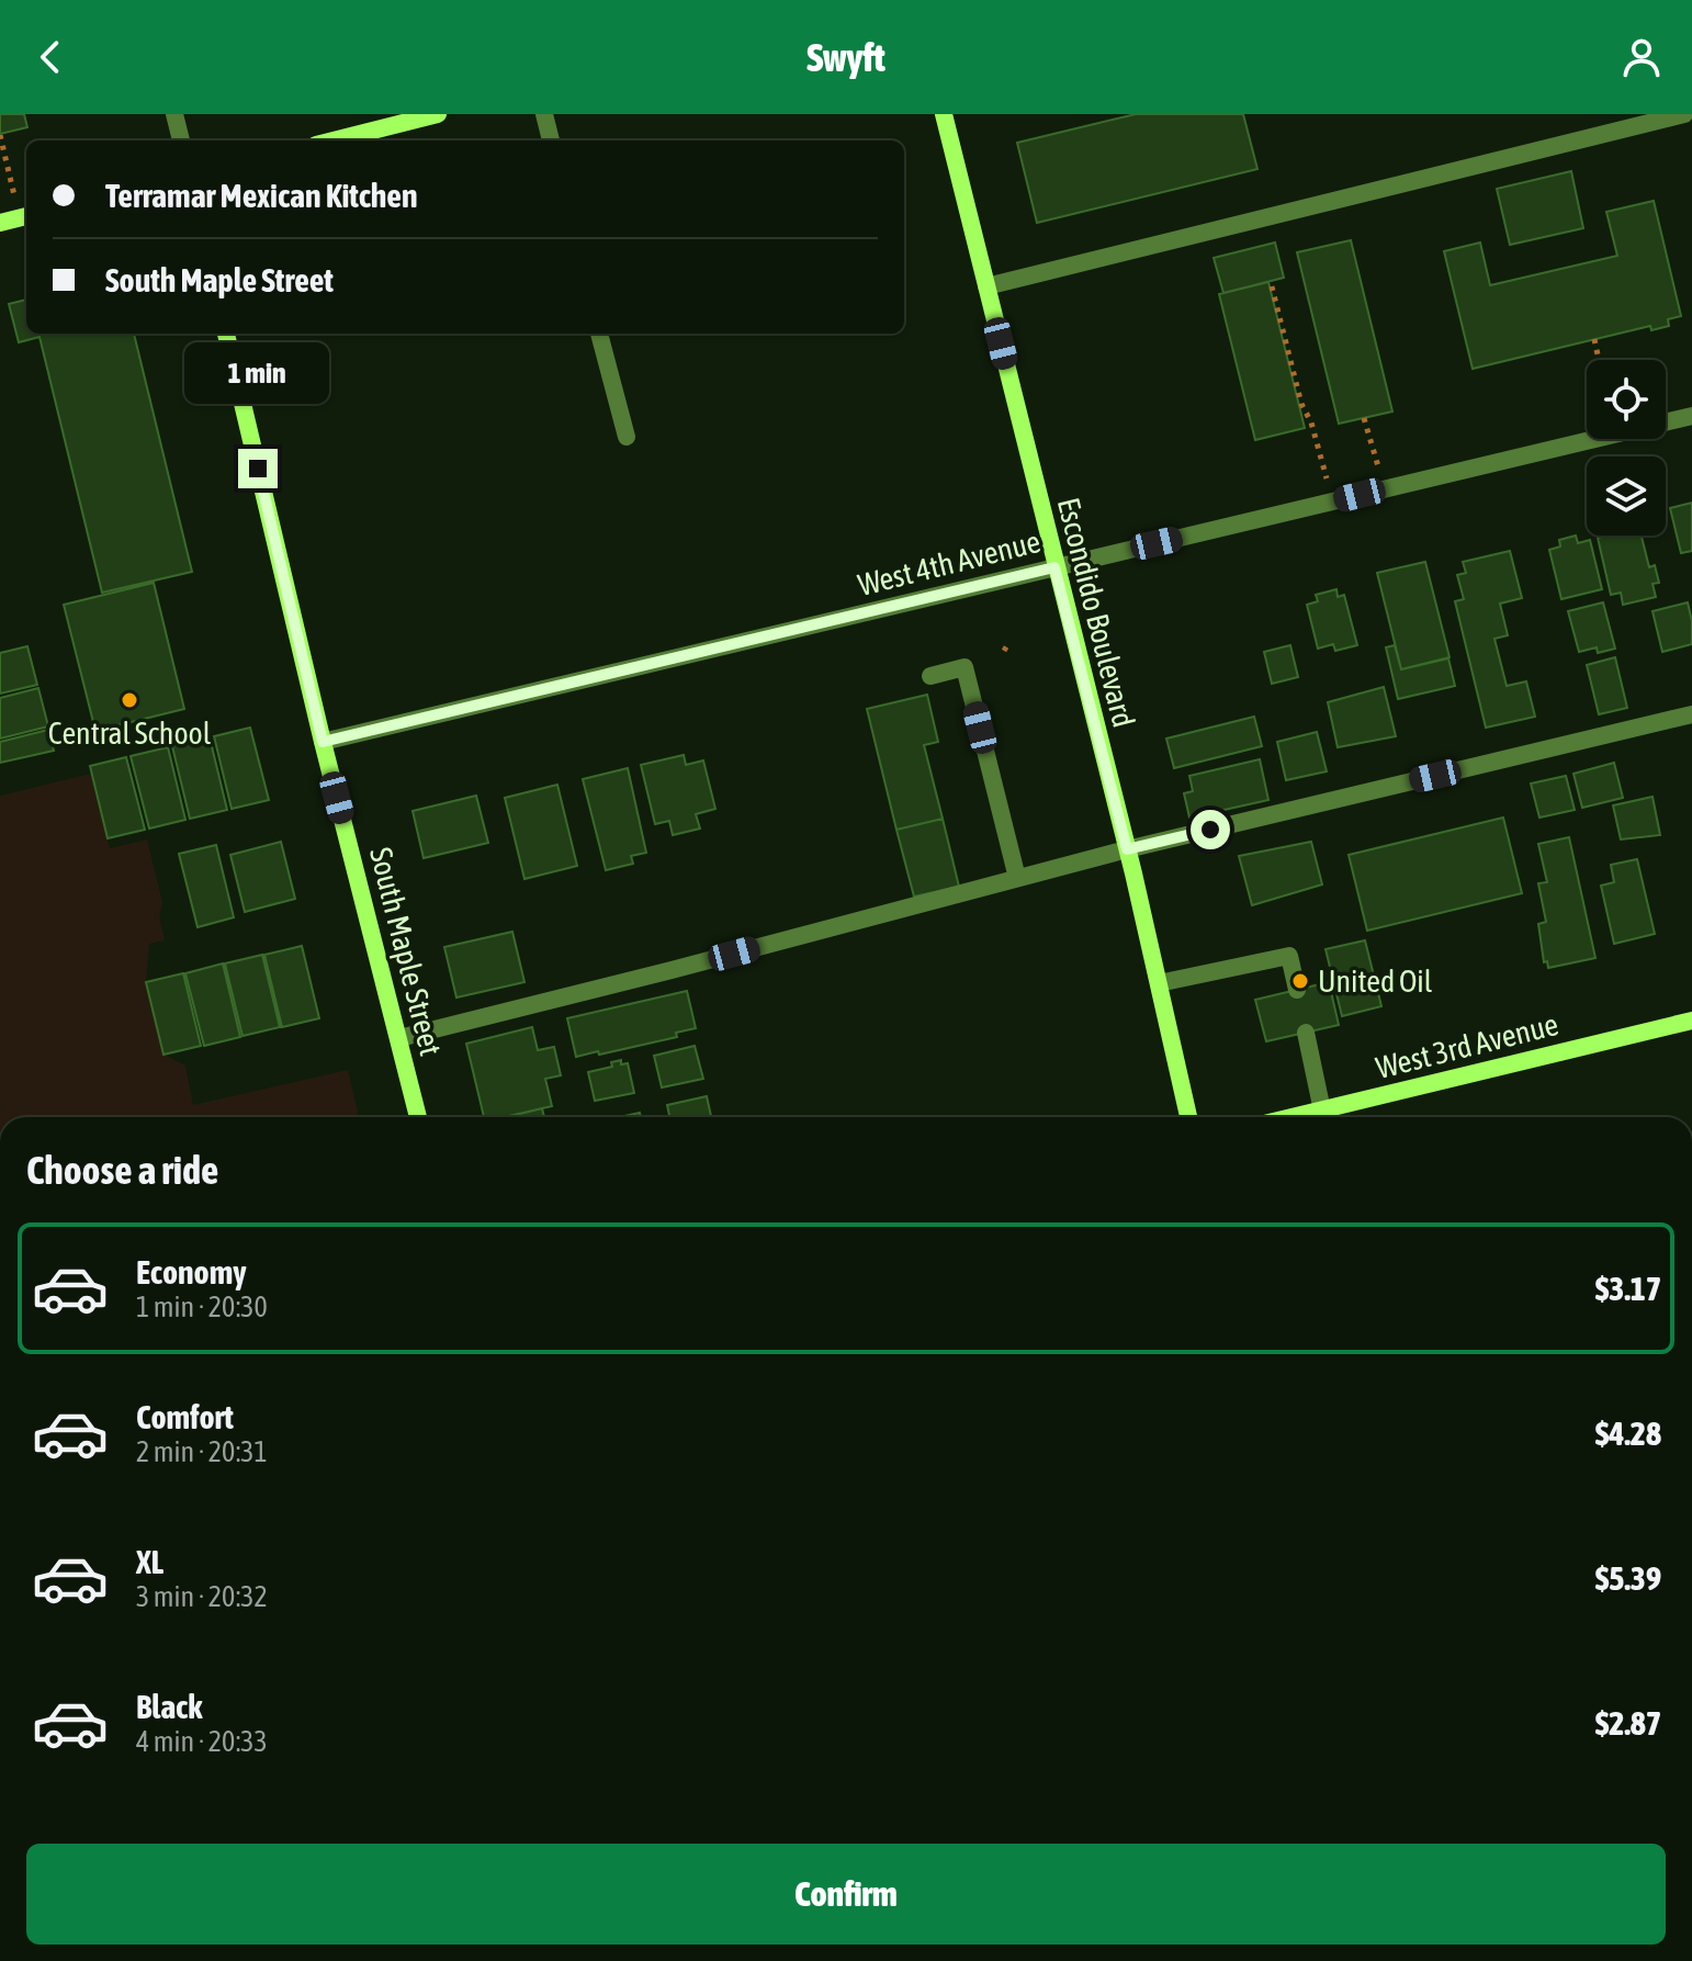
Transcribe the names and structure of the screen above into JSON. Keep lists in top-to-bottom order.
{
  "streets": {
    "street": [
      "West 4th Avenue",
      "Escondido Boulevard",
      "South Maple Street",
      "West 3rd Avenue"
    ]
  },
  "crossings": [
    ["West 4th Avenue", "Escondido Boulevard"],
    ["West 4th Avenue", "South Maple Street"]
  ],
  "places": ["Central School", "United Oil"],
  "page": {
    "header": "Swyft",
    "banner": ["Terramar Mexican Kitchen", "South Maple Street"],
    "bubble": "1 min",
    "heading": "Choose a ride",
    "list": [
      {
        "name": "Economy",
        "note": "1 min · 20:30",
        "value": "$3.17"
      },
      {
        "name": "Comfort",
        "note": "2 min · 20:31",
        "value": "$4.28"
      },
      {
        "name": "XL",
        "note": "3 min · 20:32",
        "value": "$5.39"
      },
      {
        "name": "Black",
        "note": "4 min · 20:33",
        "value": "$2.87"
      }
    ],
    "buttons": "Confirm"
  }
}
